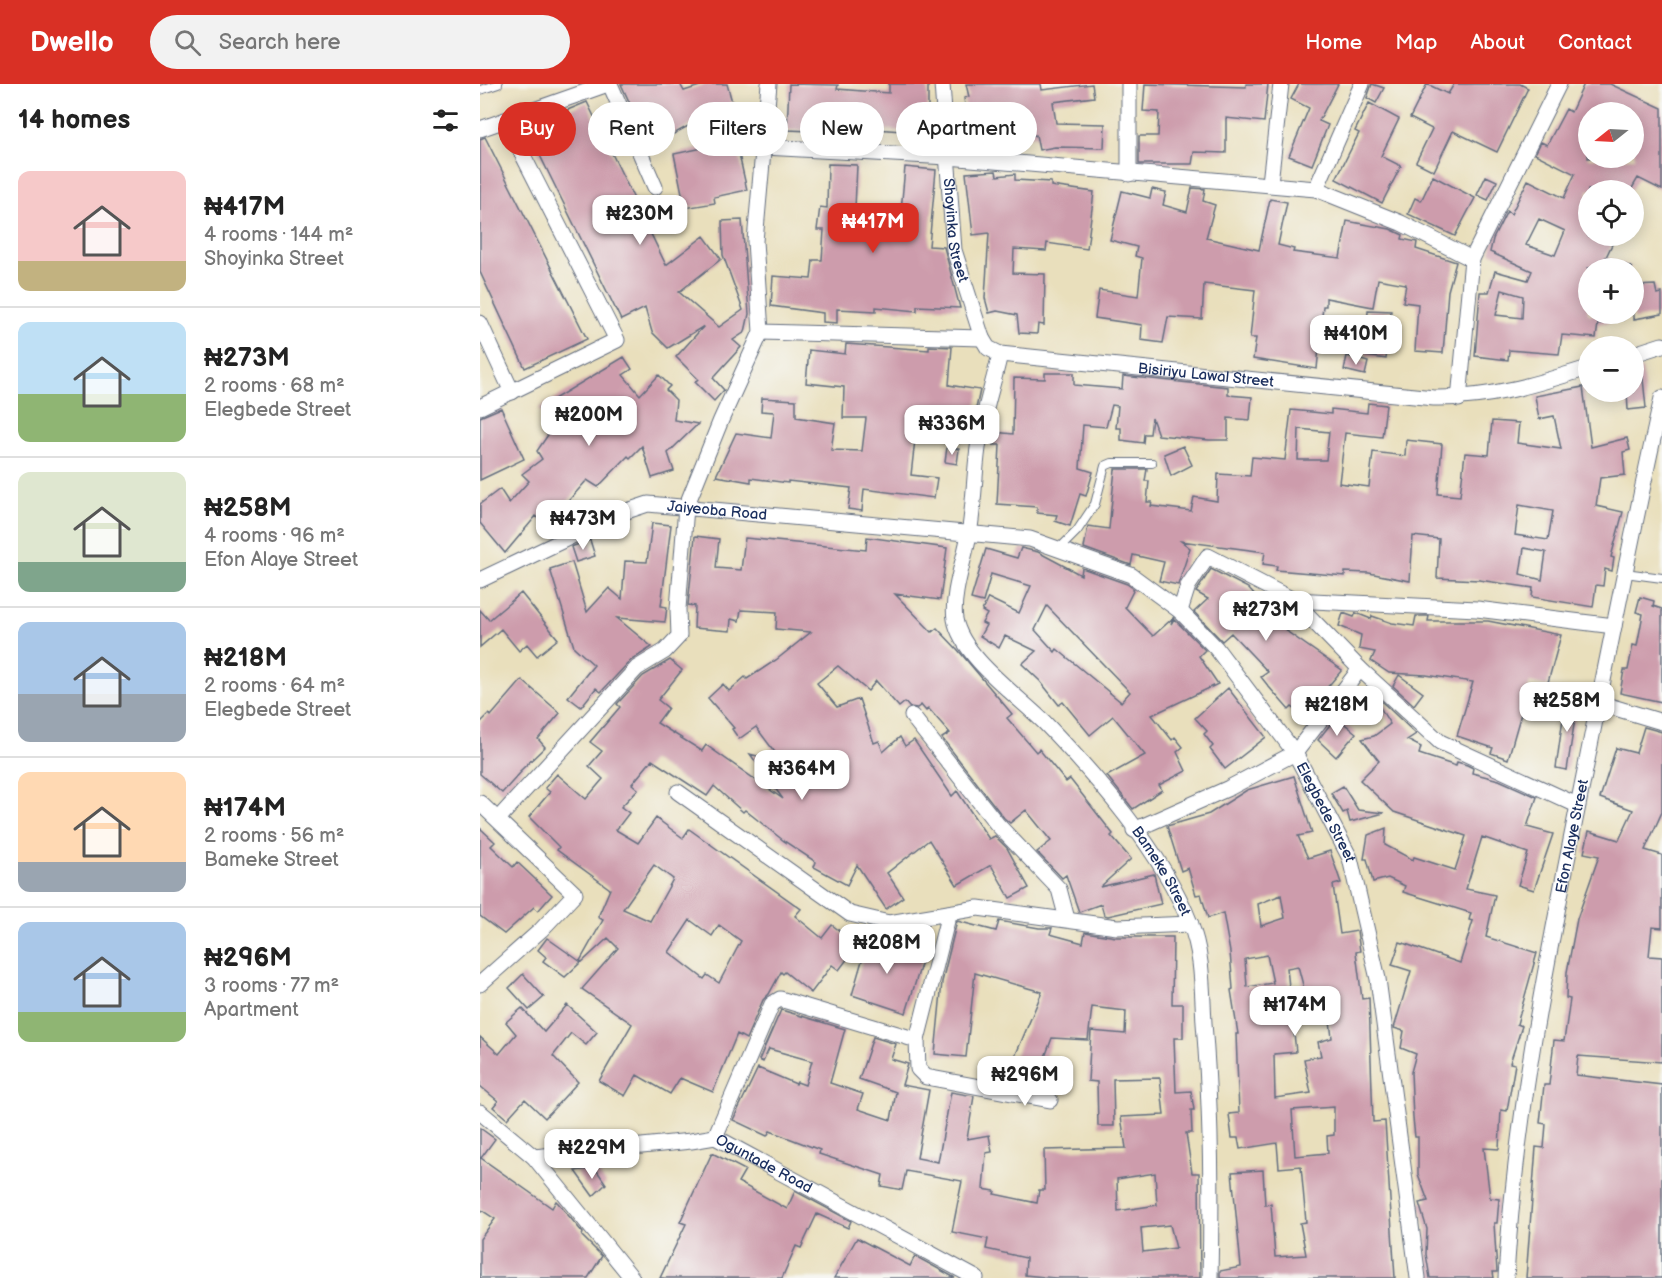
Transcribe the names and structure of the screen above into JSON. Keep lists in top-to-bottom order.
{
  "streets": {
    "street": [
      "Shoyinka Street",
      "Bisiriyu Lawal Street",
      "Jaiyeoba Road",
      "Elegbede Street",
      "Efon Alaye Street",
      "Bameke Street",
      "Oguntade Road"
    ]
  },
  "crossings": [
    ["Bisiriyu Lawal Street", "Bameke Street"],
    ["Jaiyeoba Road", "Elegbede Street"],
    ["Jaiyeoba Road", "Bameke Street"],
    ["Elegbede Street", "Bameke Street"]
  ],
  "north": "left",
  "page": {
    "header": "Dwello",
    "search": "Search here",
    "nav": [
      "Home",
      "Map",
      "About",
      "Contact"
    ],
    "heading": "14 homes",
    "map_buttons": ["+", "−"],
    "chip": [
      "Buy",
      "Rent",
      "Filters",
      "New",
      "Apartment"
    ],
    "list": [
      {
        "name": "₦417M",
        "note": "4 rooms · 144 m² · Shoyinka Street"
      },
      {
        "name": "₦273M",
        "note": "2 rooms · 68 m² · Elegbede Street"
      },
      {
        "name": "₦258M",
        "note": "4 rooms · 96 m² · Efon Alaye Street"
      },
      {
        "name": "₦218M",
        "note": "2 rooms · 64 m² · Elegbede Street"
      },
      {
        "name": "₦174M",
        "note": "2 rooms · 56 m² · Bameke Street"
      },
      {
        "name": "₦296M",
        "note": "3 rooms · 77 m² · Apartment"
      }
    ],
    "price": [
      "₦230M",
      "₦417M",
      "₦410M",
      "₦200M",
      "₦336M",
      "₦473M",
      "₦273M",
      "₦258M",
      "₦218M",
      "₦364M",
      "₦208M",
      "₦174M",
      "₦296M",
      "₦229M"
    ]
  }
}
